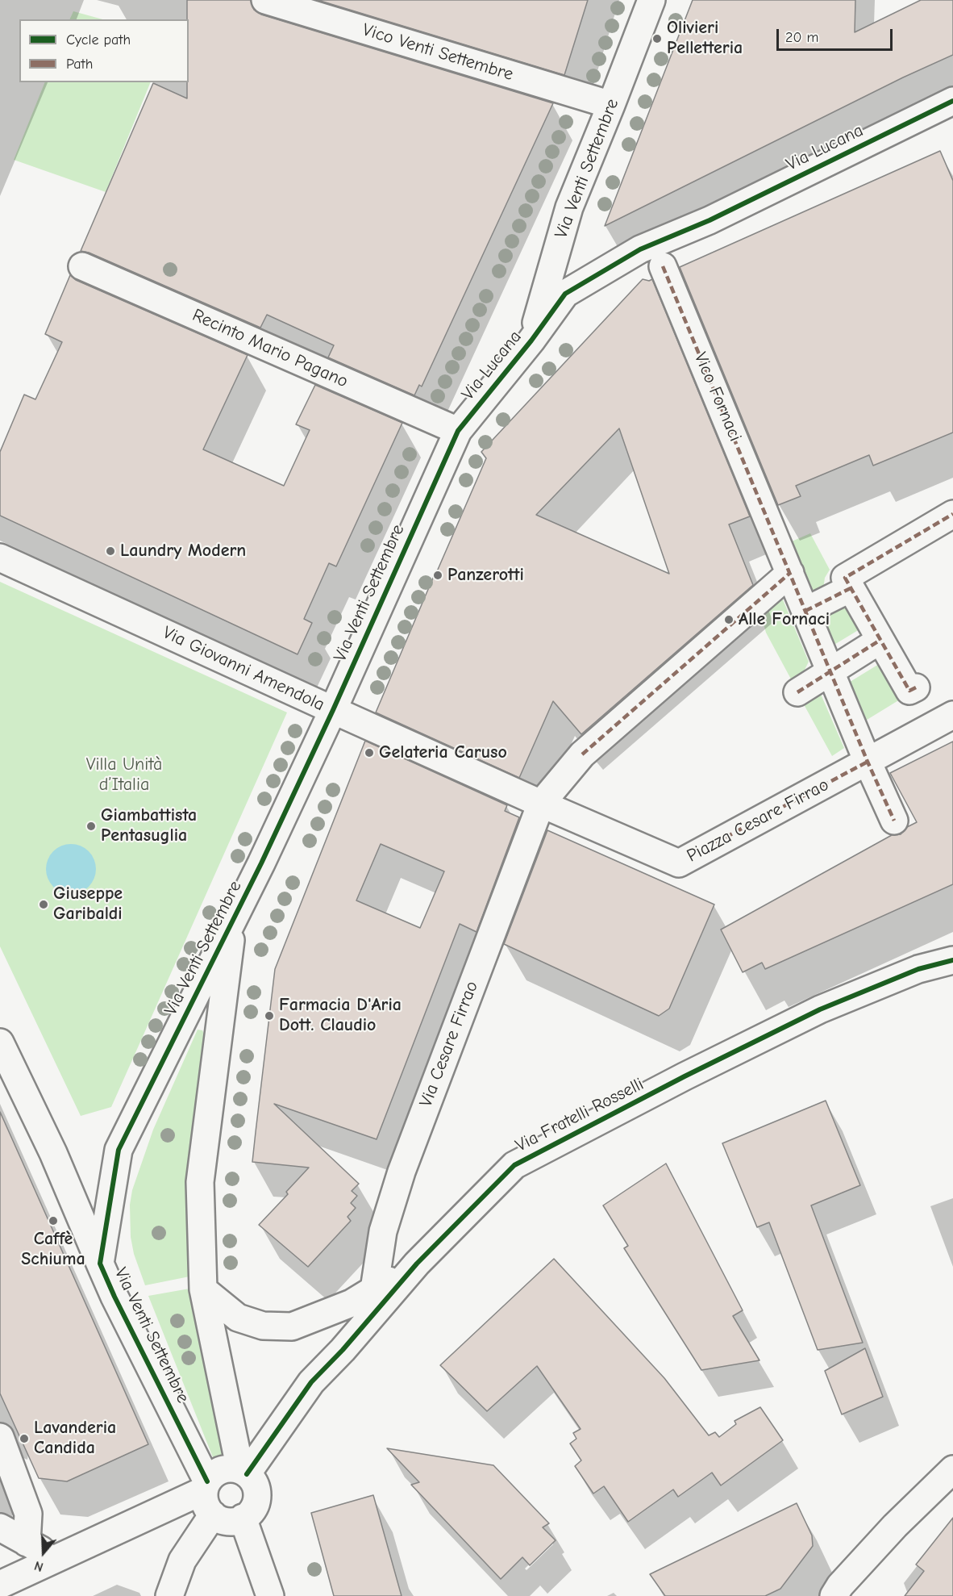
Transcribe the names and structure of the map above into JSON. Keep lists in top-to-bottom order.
{
  "streets": {
    "street": [
      "Vico Venti Settembre",
      "Via Lucana",
      "Via Venti Settembre",
      "Recinto Mario Pagano",
      "Vico Fornaci",
      "Via Giovanni Amendola",
      "Piazza Cesare Firrao",
      "Via Cesare Firrao",
      "Via Fratelli Rosselli"
    ]
  },
  "crossings": [
    ["Vico Venti Settembre", "Via Venti Settembre"],
    ["Via Lucana", "Via Venti Settembre"],
    ["Via Lucana", "Recinto Mario Pagano"],
    ["Via Venti Settembre", "Recinto Mario Pagano"],
    ["Via Venti Settembre", "Via Giovanni Amendola"],
    ["Via Venti Settembre", "Via Fratelli Rosselli"],
    ["Vico Fornaci", "Via Cesare Firrao"],
    ["Via Giovanni Amendola", "Piazza Cesare Firrao"],
    ["Via Giovanni Amendola", "Via Cesare Firrao"],
    ["Piazza Cesare Firrao", "Via Cesare Firrao"],
    ["Via Cesare Firrao", "Via Fratelli Rosselli"]
  ],
  "parks": ["Villa Unità d’Italia"],
  "places": [
    "Olivieri Pelletteria",
    "Laundry Modern",
    "Panzerotti",
    "Alle Fornaci",
    "Gelateria Caruso",
    "Giambattista Pentasuglia",
    "Giuseppe Garibaldi",
    "Farmacia D'Aria Dott. Claudio",
    "Caffè Schiuma",
    "Lavanderia Candida"
  ],
  "legend": ["Cycle path", "Path"],
  "scale_bar": "20 m",
  "north": "bottom"
}
